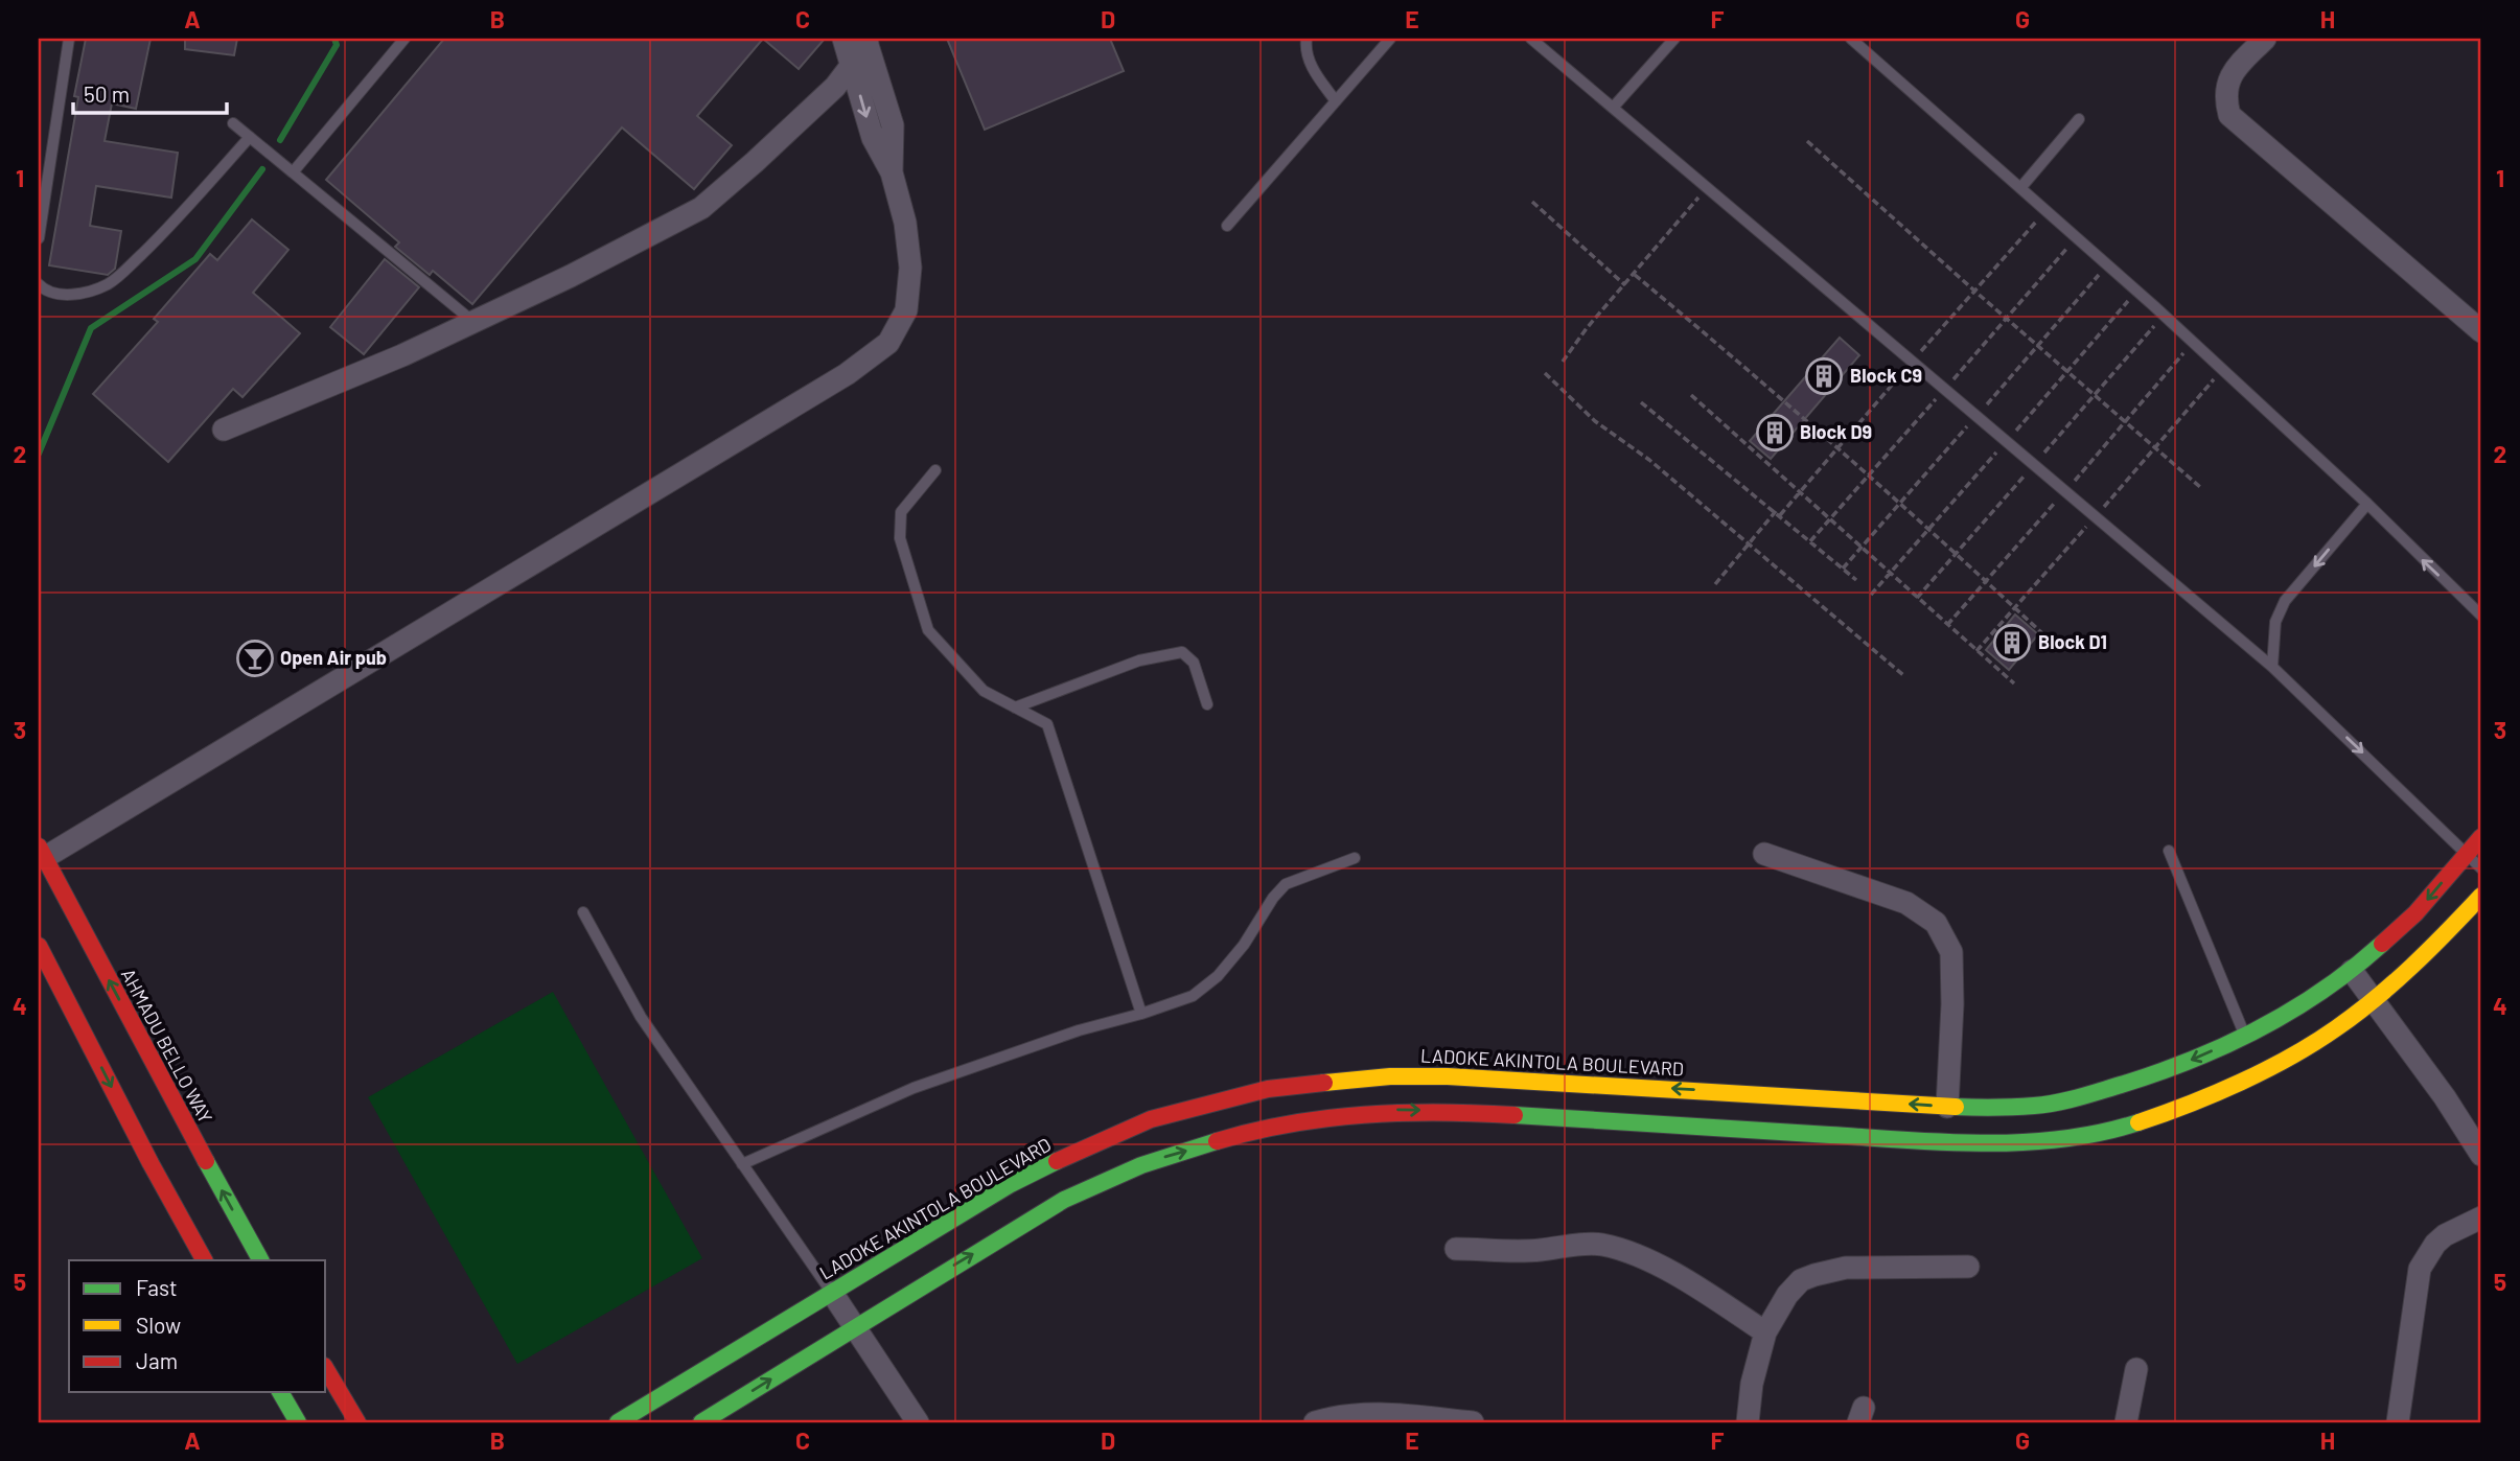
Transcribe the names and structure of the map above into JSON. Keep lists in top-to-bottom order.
{
  "streets": {
    "street": ["AHMADU BELLO WAY", "LADOKE AKINTOLA BOULEVARD"]
  },
  "places": {
    "building": ["Block C9", "Block D9", "Block D1"],
    "bar": ["Open Air pub"]
  },
  "legend": ["Fast", "Slow", "Jam"],
  "scale_bar": "50 m",
  "grid": {
    "columns": [
      "A",
      "B",
      "C",
      "D",
      "E",
      "F",
      "G",
      "H"
    ],
    "rows": [
      "1",
      "2",
      "3",
      "4",
      "5"
    ]
  }
}
